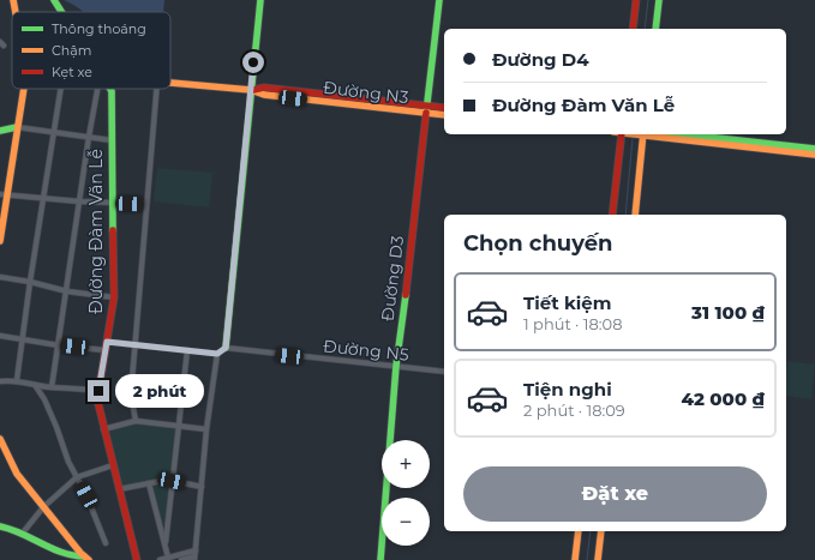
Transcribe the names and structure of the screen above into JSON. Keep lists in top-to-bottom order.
{
  "streets": {
    "street": [
      "Đường N3",
      "Đường Đàm Văn Lễ",
      "Đường D3",
      "Đường N5"
    ]
  },
  "crossings": [
    ["Đường N3", "Đường D3"],
    ["Đường D3", "Đường N5"]
  ],
  "legend": ["Thông thoáng", "Chậm", "Kẹt xe"],
  "page": {
    "banner": ["Đường D4", "Đường Đàm Văn Lễ"],
    "heading": "Chọn chuyến",
    "list": [
      {
        "name": "Tiết kiệm",
        "note": "1 phút · 18:08",
        "value": "31 100 ₫"
      },
      {
        "name": "Tiện nghi",
        "note": "2 phút · 18:09",
        "value": "42 000 ₫"
      }
    ],
    "bubble": "2 phút",
    "map_buttons": ["+", "−"],
    "buttons": "Đặt xe"
  }
}
